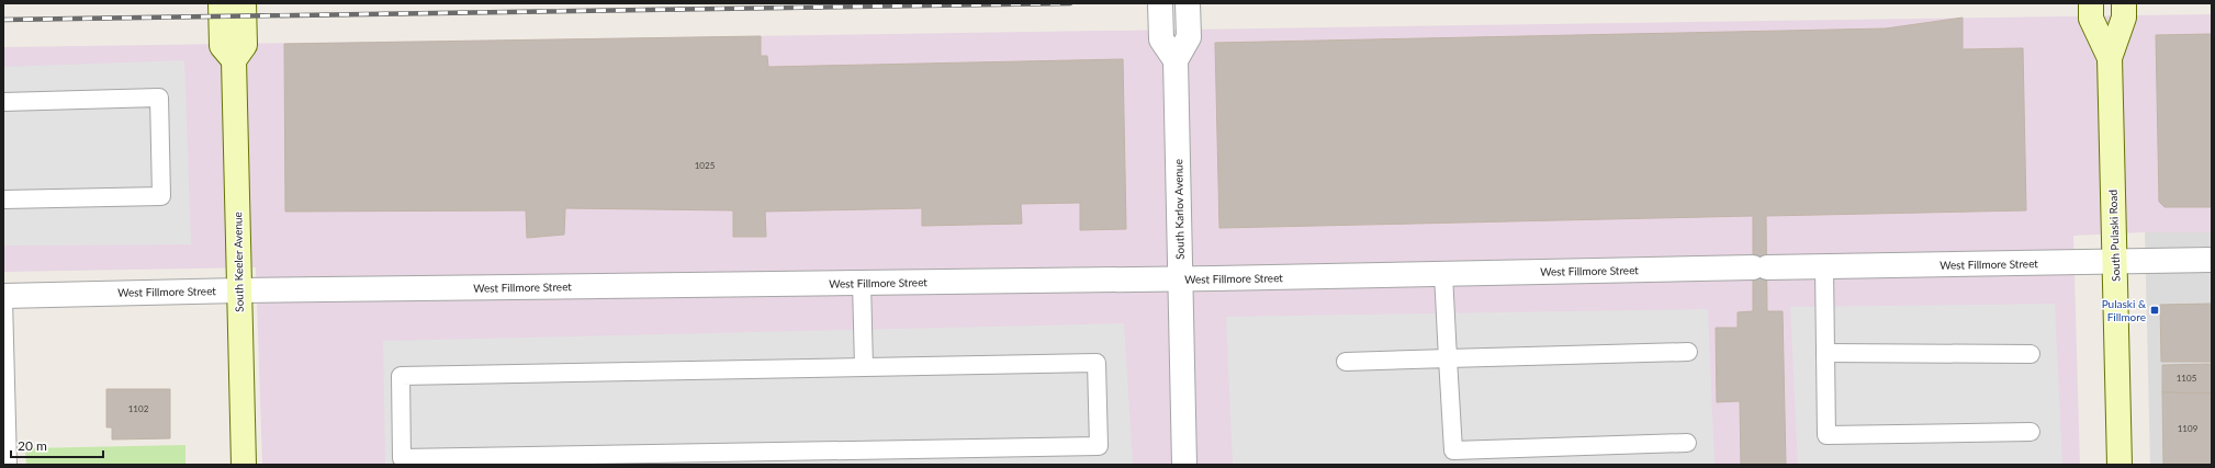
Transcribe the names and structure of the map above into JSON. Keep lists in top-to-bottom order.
{
  "streets": {
    "street": [
      "South Karlov Avenue",
      "South Pulaski Road",
      "South Keeler Avenue",
      "West Fillmore Street"
    ]
  },
  "crossings": [
    ["South Karlov Avenue", "West Fillmore Street"],
    ["South Pulaski Road", "West Fillmore Street"],
    ["South Keeler Avenue", "West Fillmore Street"]
  ],
  "places": {
    "transit": ["Pulaski & Fillmore"]
  },
  "house_numbers": [
    "1025",
    "1105",
    "1102",
    "1109"
  ],
  "scale_bar": "20 m"
}
